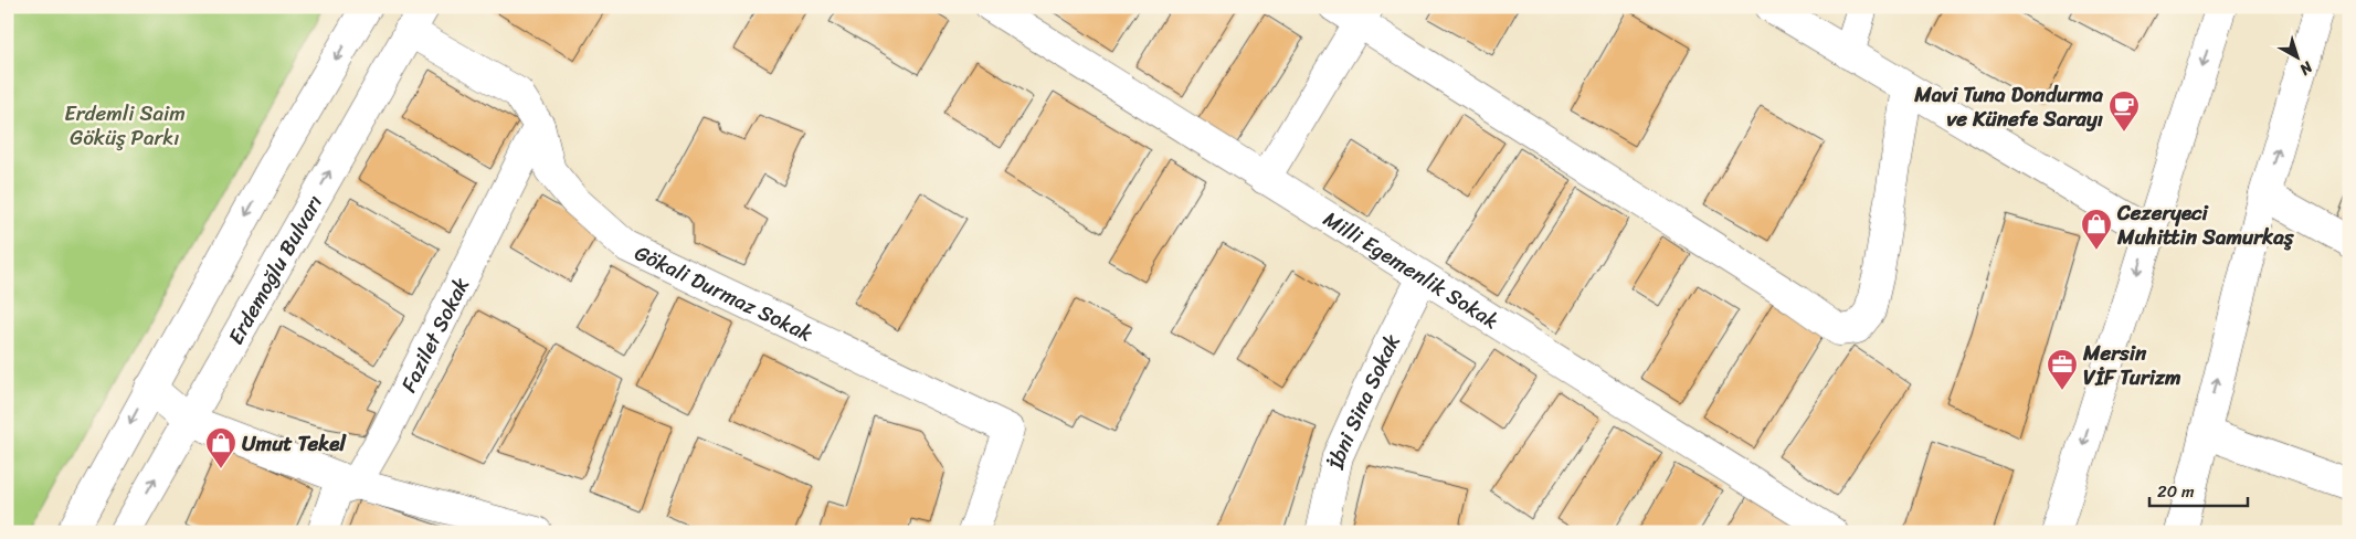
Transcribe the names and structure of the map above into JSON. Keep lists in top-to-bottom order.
{
  "streets": {
    "main road": [
      "Erdemoğlu Bulvarı",
      "Milli Egemenlik Sokak",
      "Gökali Durmaz Sokak",
      "Fazilet Sokak",
      "İbni Sina Sokak"
    ]
  },
  "crossings": [
    ["Erdemoğlu Bulvarı", "Gökali Durmaz Sokak"],
    ["Milli Egemenlik Sokak", "İbni Sina Sokak"],
    ["Gökali Durmaz Sokak", "Fazilet Sokak"]
  ],
  "parks": ["Erdemli Saim Göküş Parkı"],
  "places": {
    "cafe": ["Mavi Tuna Dondurma ve Künefe Sarayı"],
    "shop": ["Cezeryeci Muhittin Samurkaş", "Umut Tekel"],
    "office": ["Mersin VİF Turizm"]
  },
  "scale_bar": "20 m",
  "north": "bottom right"
}
